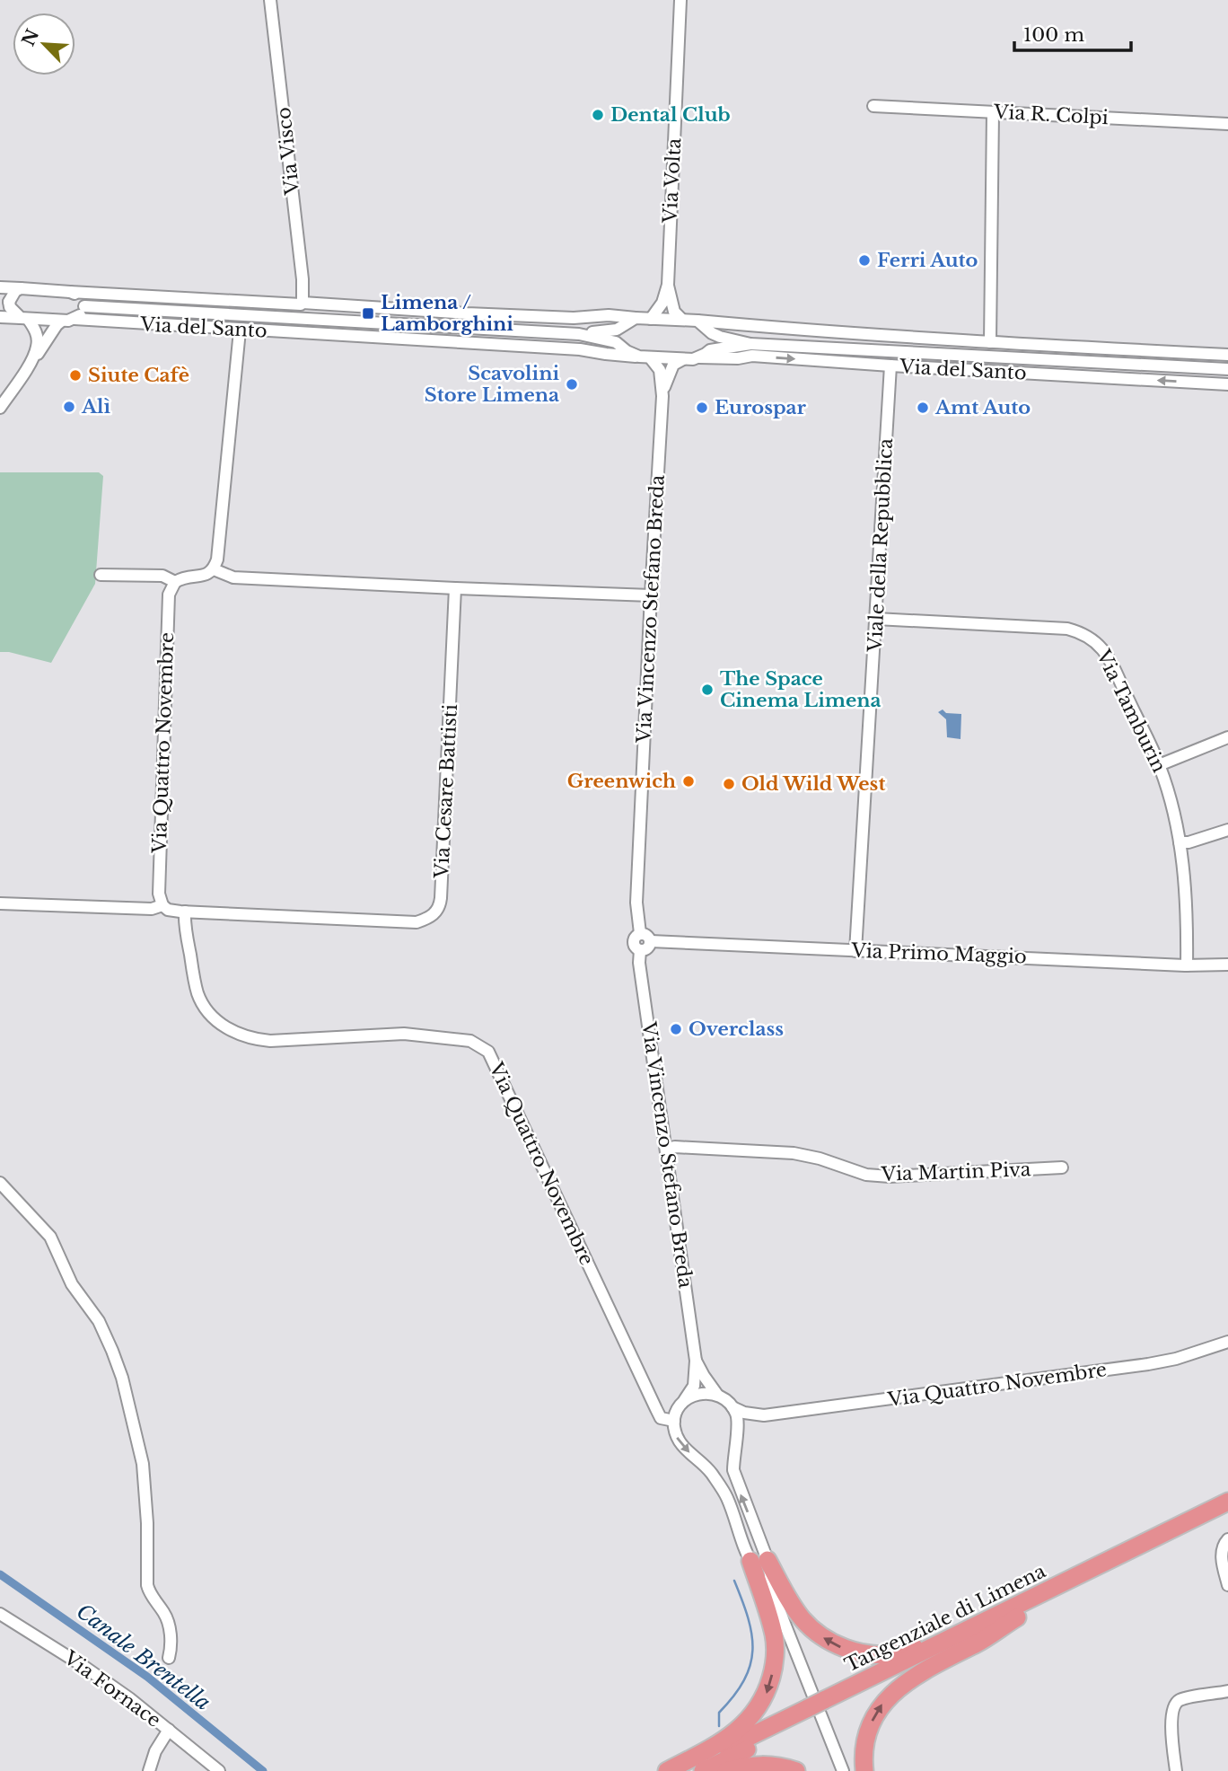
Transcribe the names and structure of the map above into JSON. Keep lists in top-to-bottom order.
{
  "streets": {
    "highway": ["Tangenziale di Limena"],
    "street": [
      "Via R. Colpi",
      "Via Visco",
      "Via Volta",
      "Via del Santo",
      "Viale della Repubblica",
      "Via Vincenzo Stefano Breda",
      "Via Tamburin",
      "Via Quattro Novembre",
      "Via Cesare Battisti",
      "Via Primo Maggio",
      "Via Martin Piva",
      "Via Fornace"
    ]
  },
  "crossings": [
    ["Via Visco", "Via del Santo"],
    ["Via del Santo", "Viale della Repubblica"],
    ["Via del Santo", "Via Vincenzo Stefano Breda"],
    ["Viale della Repubblica", "Via Tamburin"],
    ["Viale della Repubblica", "Via Primo Maggio"],
    ["Via Vincenzo Stefano Breda", "Via Quattro Novembre"],
    ["Via Vincenzo Stefano Breda", "Via Primo Maggio"],
    ["Via Vincenzo Stefano Breda", "Via Martin Piva"],
    ["Via Tamburin", "Via Primo Maggio"],
    ["Via Quattro Novembre", "Via Cesare Battisti"]
  ],
  "water": ["Canale Brentella"],
  "places": {
    "other": [
      "Dental Club",
      "Ferri Auto",
      "Siute Cafè",
      "Scavolini Store Limena",
      "Alì",
      "Eurospar",
      "Amt Auto",
      "The Space Cinema Limena",
      "Greenwich",
      "Old Wild West",
      "Overclass"
    ],
    "transit": ["Limena / Lamborghini"]
  },
  "scale_bar": "100 m",
  "north": "top left"
}
